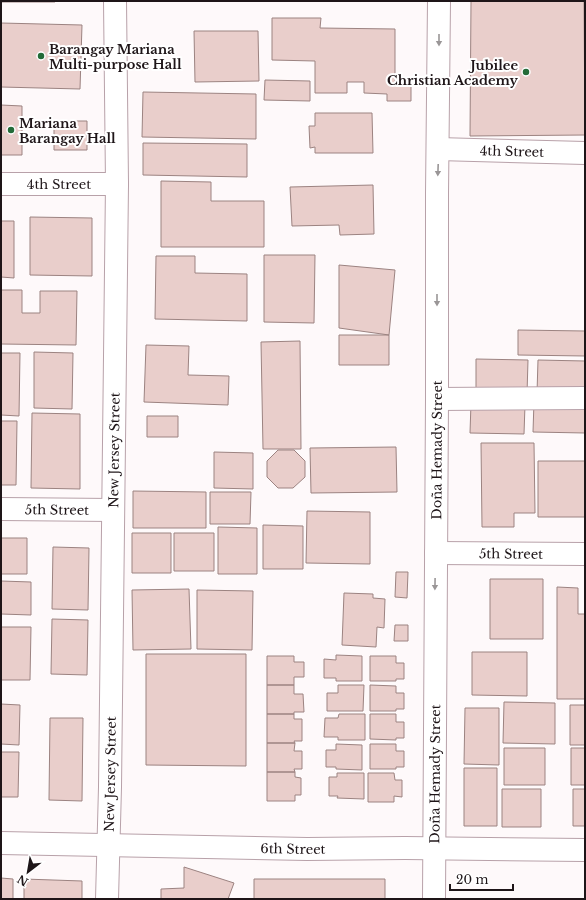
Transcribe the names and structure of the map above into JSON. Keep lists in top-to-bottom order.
{
  "streets": {
    "street": [
      "4th Street",
      "New Jersey Street",
      "Doña Hemady Street",
      "5th Street",
      "6th Street"
    ]
  },
  "crossings": [
    ["4th Street", "New Jersey Street"],
    ["4th Street", "Doña Hemady Street"],
    ["New Jersey Street", "5th Street"],
    ["New Jersey Street", "6th Street"],
    ["Doña Hemady Street", "5th Street"],
    ["Doña Hemady Street", "6th Street"]
  ],
  "one_way": ["Doña Hemady Street"],
  "places": ["Barangay Mariana Multi-purpose Hall", "Jubilee Christian Academy", "Mariana Barangay Hall"],
  "scale_bar": "20 m",
  "north": "bottom left"
}
